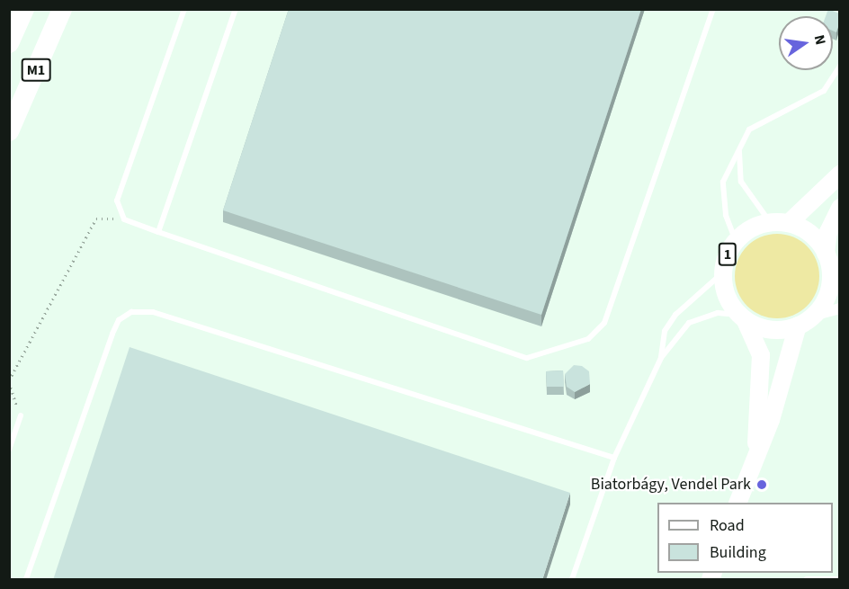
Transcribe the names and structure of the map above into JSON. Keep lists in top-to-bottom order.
{
  "streets": {
    "highway": ["M1"],
    "main road": ["1"]
  },
  "places": ["Biatorbágy, Vendel Park"],
  "legend": ["Road", "Building"],
  "north": "right"
}
